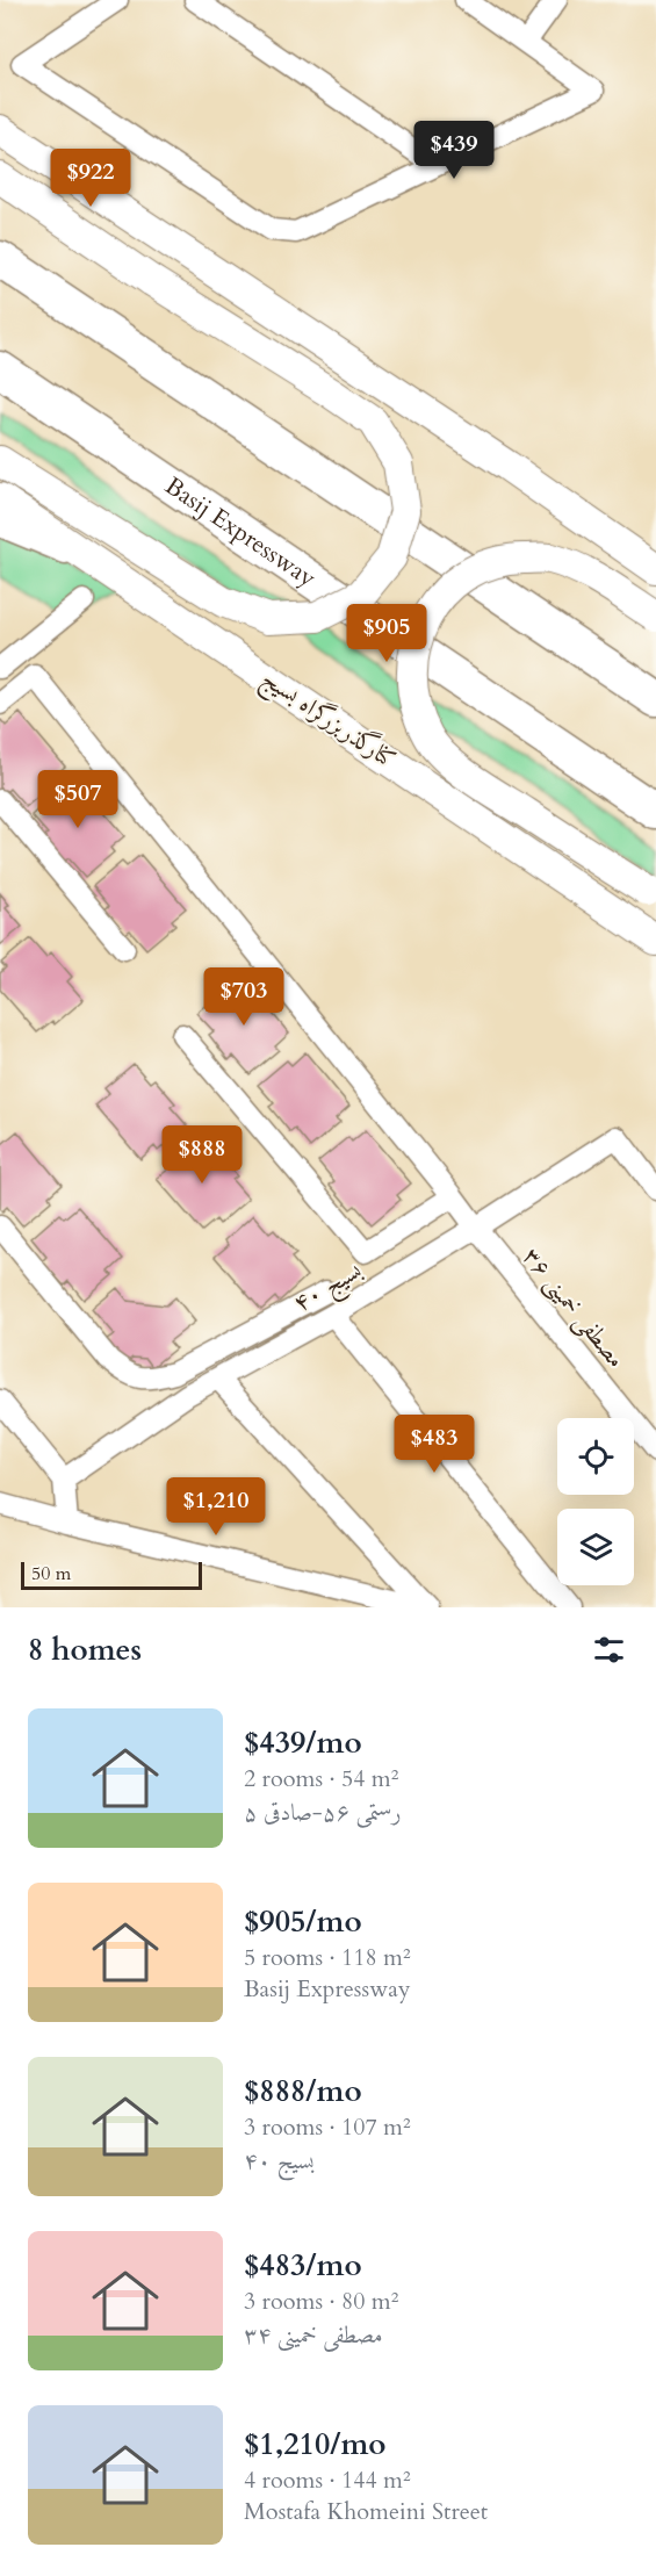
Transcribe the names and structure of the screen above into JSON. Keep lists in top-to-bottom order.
{
  "streets": {
    "highway": ["Basij Expressway"],
    "main road": ["کنارگذربزرگراه بسیج"],
    "street": ["بسیج ۴۰", "مصطفی خمینی ۳۶"]
  },
  "crossings": [
    ["بسیج ۴۰", "مصطفی خمینی ۳۶"]
  ],
  "scale_bar": "50 m",
  "page": {
    "price": [
      "$439",
      "$922",
      "$905",
      "$507",
      "$703",
      "$888",
      "$483",
      "$1,210"
    ],
    "scale": "50 m",
    "heading": "8 homes",
    "list": [
      {
        "name": "$439/mo",
        "note": "2 rooms · 54 m² · رستمی ۵۶-صادقی ۵"
      },
      {
        "name": "$905/mo",
        "note": "5 rooms · 118 m² · Basij Expressway"
      },
      {
        "name": "$888/mo",
        "note": "3 rooms · 107 m² · بسیج ۴۰"
      },
      {
        "name": "$483/mo",
        "note": "3 rooms · 80 m² · مصطفی خمینی ۳۴"
      },
      {
        "name": "$1,210/mo",
        "note": "4 rooms · 144 m² · Mostafa Khomeini Street"
      }
    ]
  }
}
